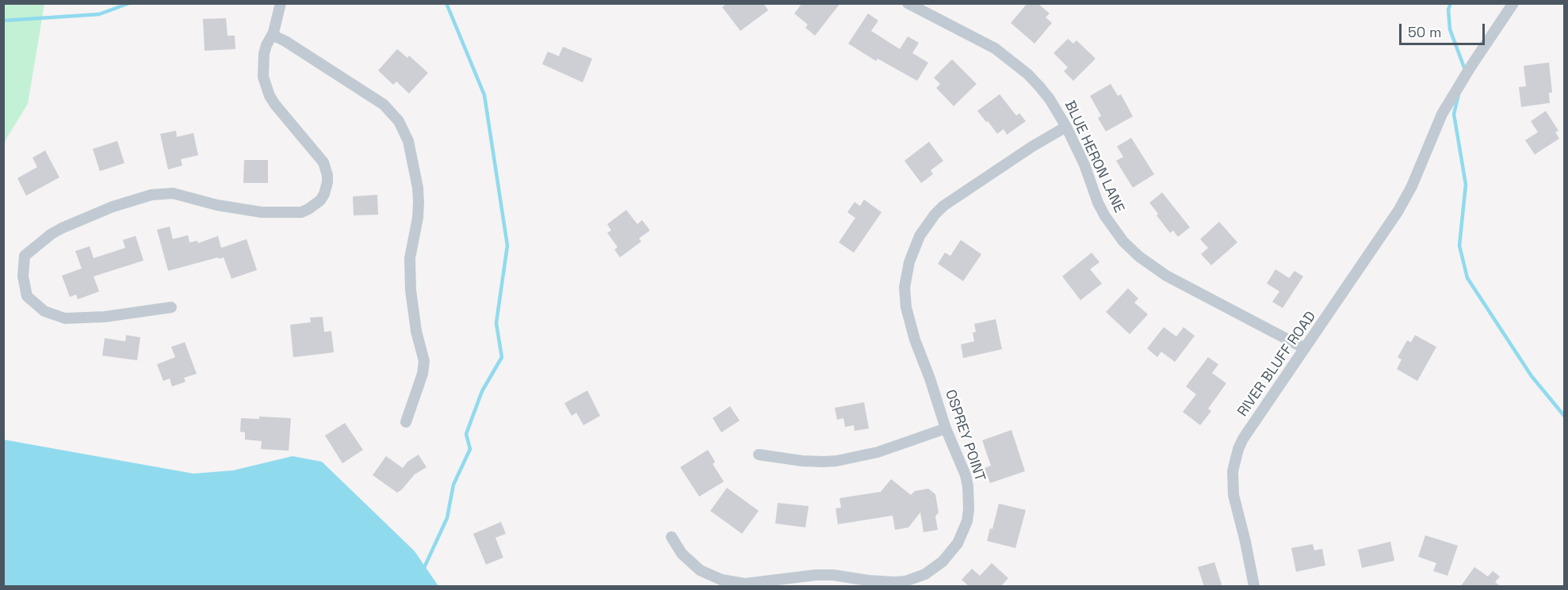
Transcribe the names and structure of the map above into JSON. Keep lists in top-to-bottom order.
{
  "streets": {
    "street": ["BLUE HERON LANE", "RIVER BLUFF ROAD", "OSPREY POINT"]
  },
  "crossings": [
    ["BLUE HERON LANE", "RIVER BLUFF ROAD"],
    ["BLUE HERON LANE", "OSPREY POINT"]
  ],
  "scale_bar": "50 m"
}
